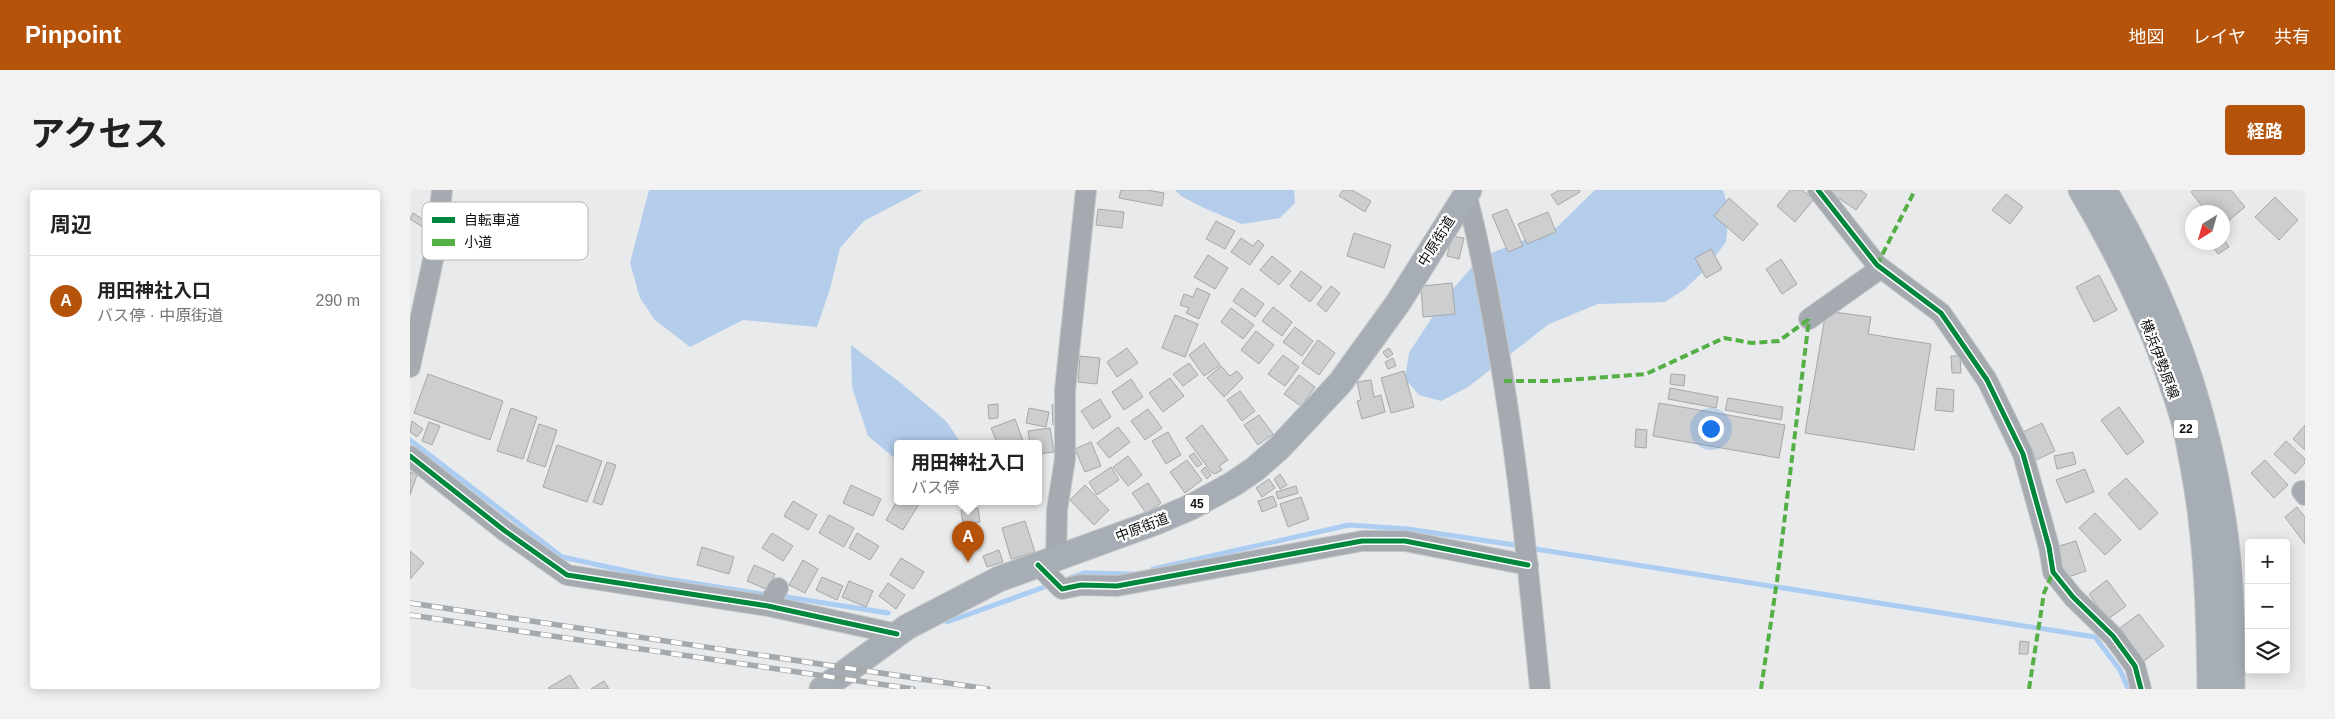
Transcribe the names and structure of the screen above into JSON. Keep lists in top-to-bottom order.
{
  "streets": {
    "main road": [
      "中原街道",
      "横浜伊勢原線",
      "22",
      "45"
    ]
  },
  "legend": ["自転車道", "小道"],
  "north": "bottom left",
  "page": {
    "header": "Pinpoint",
    "nav": ["地図", "レイヤ", "共有"],
    "title": "アクセス",
    "buttons": "経路",
    "heading": "周辺",
    "list": [
      {
        "mark": "A",
        "name": "用田神社入口",
        "note": "バス停 · 中原街道",
        "value": "290 m"
      }
    ],
    "popup": ["用田神社入口", "バス停"],
    "pins": "A",
    "map_buttons": ["+", "−"]
  }
}
